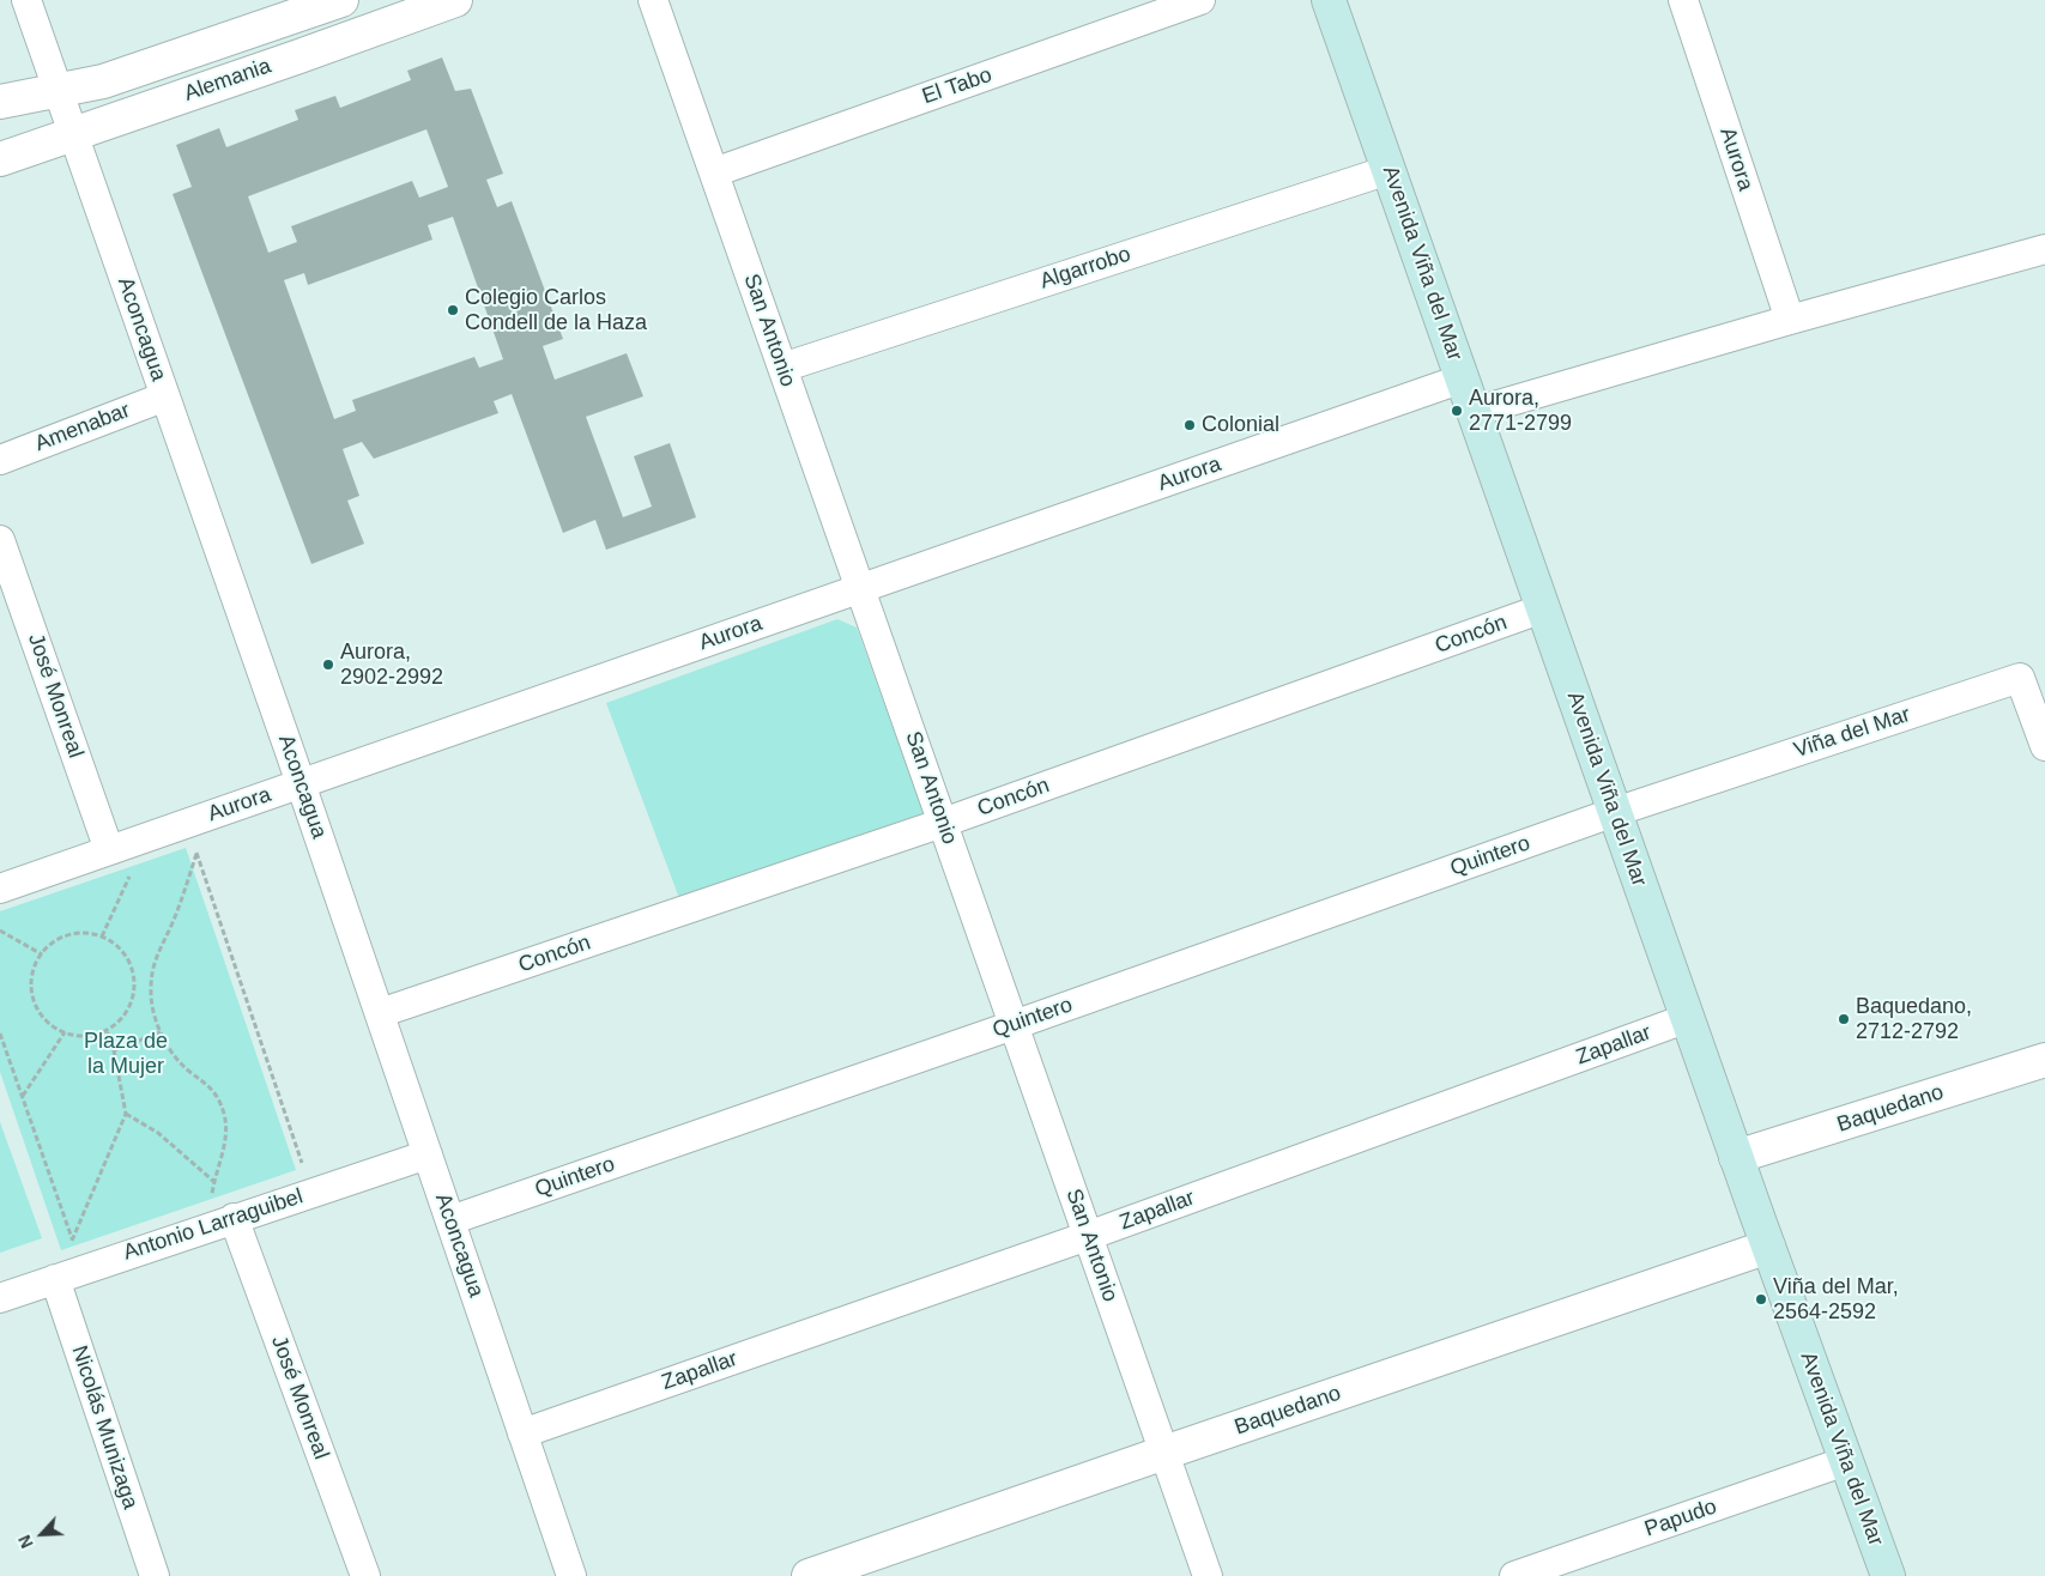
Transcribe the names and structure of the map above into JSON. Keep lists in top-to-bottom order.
{
  "streets": {
    "main road": ["Avenida Viña del Mar"],
    "street": [
      "Alemania",
      "El Tabo",
      "Aurora",
      "Algarrobo",
      "Aconcagua",
      "San Antonio",
      "Amenabar",
      "Concón",
      "José Monreal",
      "Viña del Mar",
      "Quintero",
      "Zapallar",
      "Baquedano",
      "Antonio Larraguibel",
      "Nicolás Munizaga",
      "Papudo"
    ]
  },
  "crossings": [
    ["Alemania", "Aconcagua"],
    ["El Tabo", "San Antonio"],
    ["Aurora", "Avenida Viña del Mar"],
    ["Aurora", "Aconcagua"],
    ["Aurora", "San Antonio"],
    ["Aurora", "José Monreal"],
    ["Avenida Viña del Mar", "Algarrobo"],
    ["Avenida Viña del Mar", "Concón"],
    ["Avenida Viña del Mar", "Viña del Mar"],
    ["Avenida Viña del Mar", "Quintero"],
    ["Avenida Viña del Mar", "Zapallar"],
    ["Avenida Viña del Mar", "Baquedano"],
    ["Avenida Viña del Mar", "Papudo"],
    ["Algarrobo", "San Antonio"],
    ["Aconcagua", "Amenabar"],
    ["Aconcagua", "Concón"],
    ["Aconcagua", "Quintero"],
    ["Aconcagua", "Zapallar"],
    ["Aconcagua", "Antonio Larraguibel"],
    ["San Antonio", "Concón"],
    ["San Antonio", "Quintero"],
    ["San Antonio", "Zapallar"],
    ["San Antonio", "Baquedano"],
    ["José Monreal", "Antonio Larraguibel"],
    ["Viña del Mar", "Quintero"],
    ["Antonio Larraguibel", "Nicolás Munizaga"]
  ],
  "parks": ["Plaza de la Mujer"],
  "places": [
    "Colegio Carlos Condell de la Haza",
    "Aurora, 2771-2799",
    "Colonial",
    "Aurora, 2902-2992",
    "Baquedano, 2712-2792",
    "Viña del Mar, 2564-2592"
  ],
  "north": "bottom left"
}
